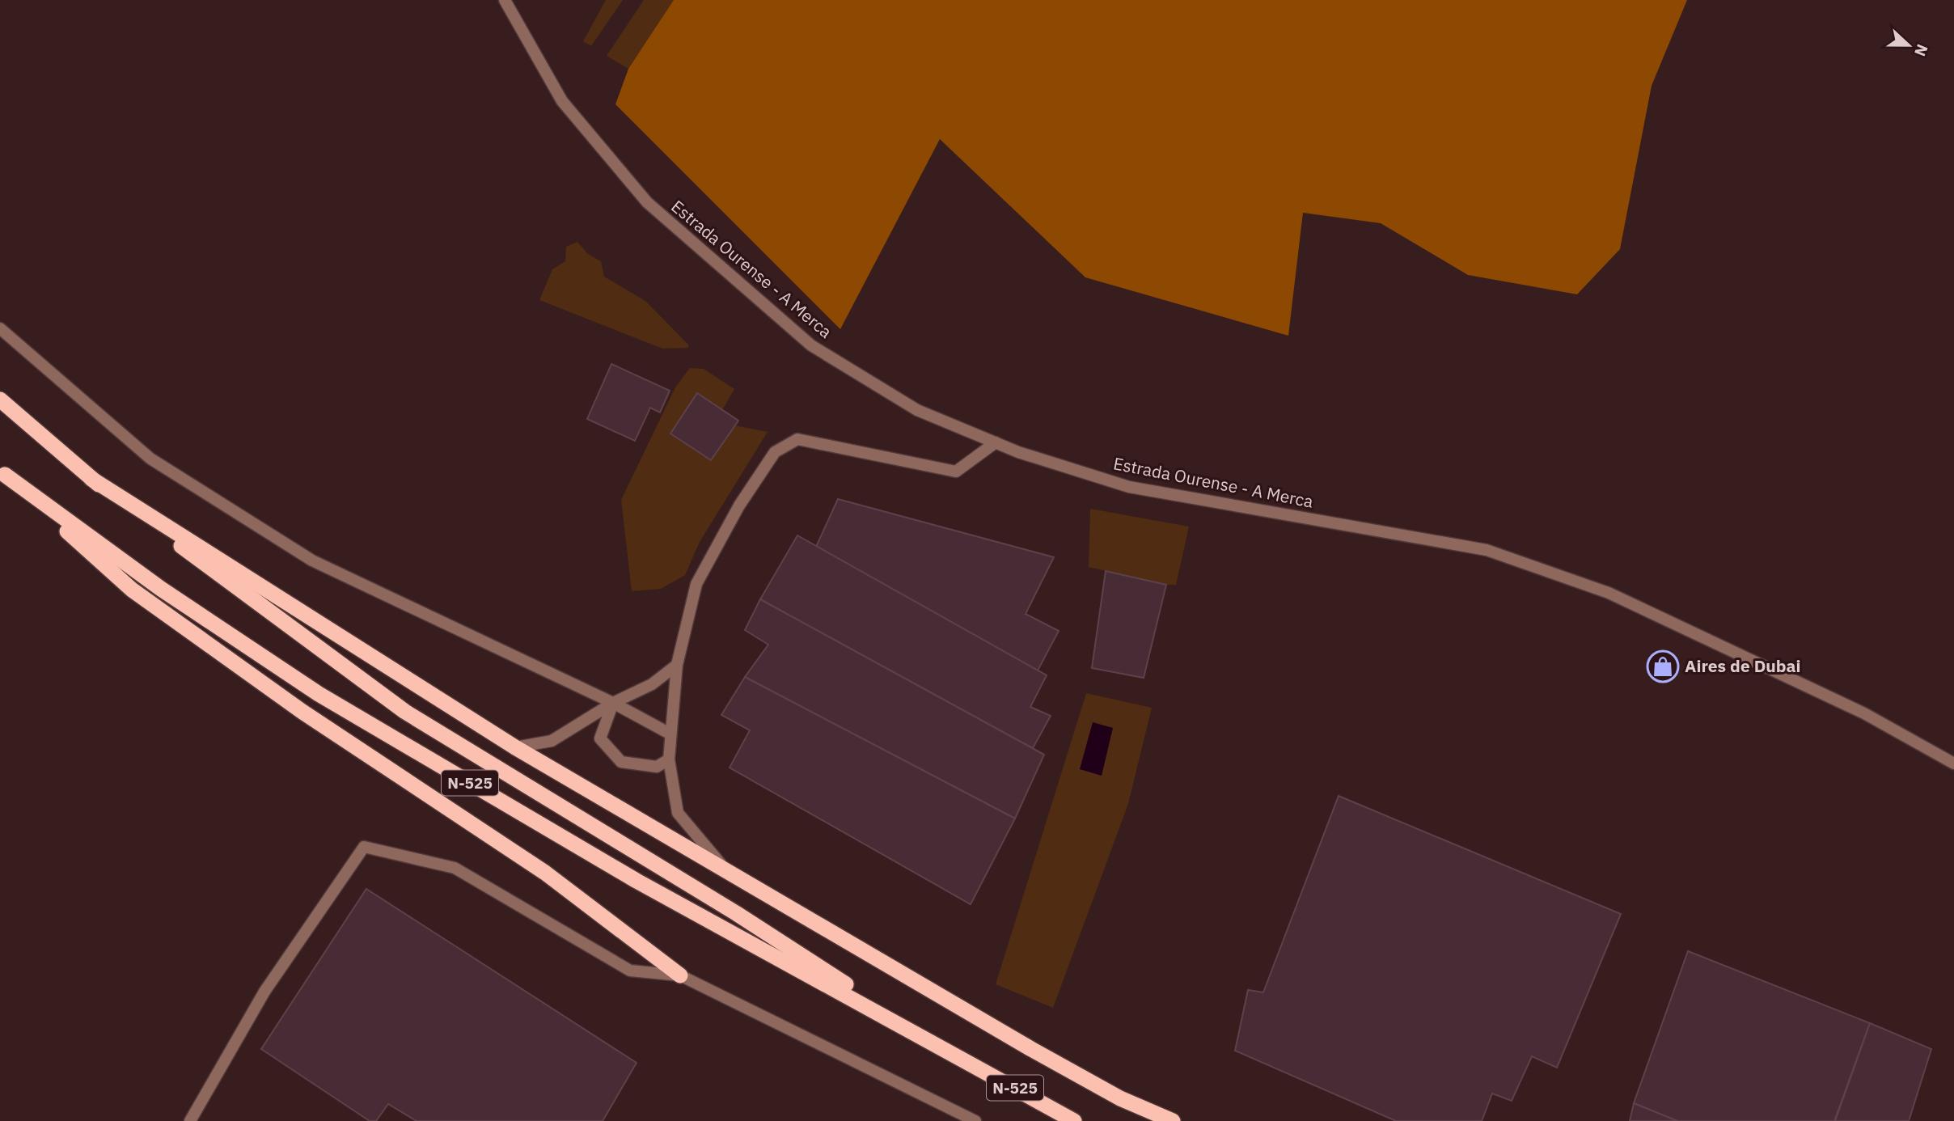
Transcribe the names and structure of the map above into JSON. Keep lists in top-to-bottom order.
{
  "streets": {
    "highway": ["N-525"],
    "street": ["Estrada Ourense - A Merca"]
  },
  "places": {
    "shop": ["Aires de Dubai"]
  },
  "north": "right"
}
